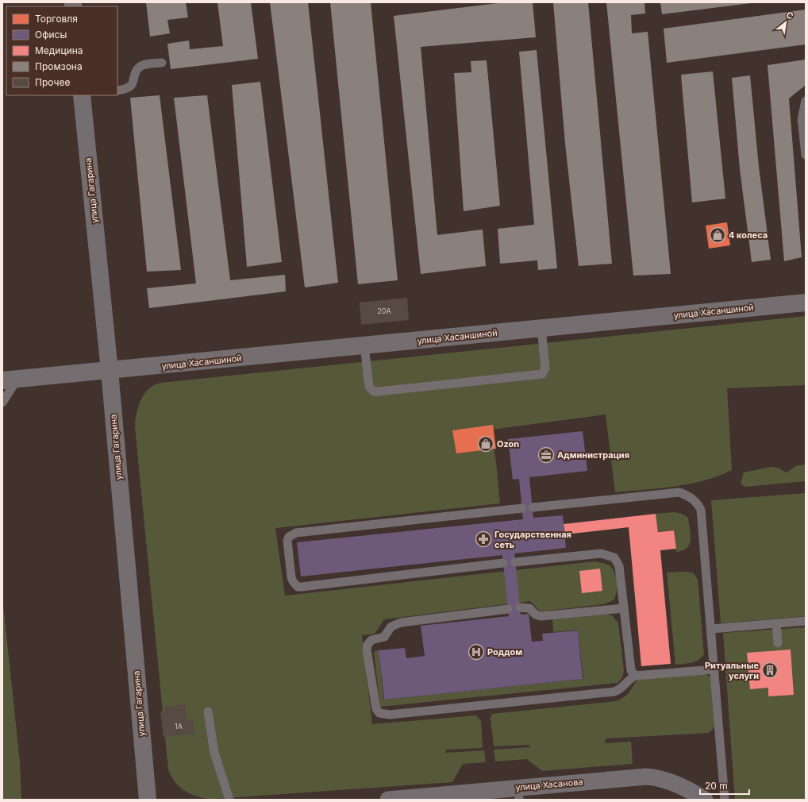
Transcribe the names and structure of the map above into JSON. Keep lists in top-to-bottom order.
{
  "streets": {
    "street": ["улица Гагарина", "улица Хасаншиной", "улица Хасанова"]
  },
  "crossings": [
    ["улица Гагарина", "улица Хасаншиной"]
  ],
  "places": {
    "shop": ["4 колеса", "Ozon"],
    "office": ["Администрация"],
    "pharmacy": ["Государственная сеть"],
    "hospital": ["Роддом"],
    "building": ["Ритуальные услуги"]
  },
  "house_numbers": ["20А", "1А"],
  "legend": [
    "Торговля",
    "Офисы",
    "Медицина",
    "Промзона",
    "Прочее"
  ],
  "scale_bar": "20 m",
  "north": "top right"
}
